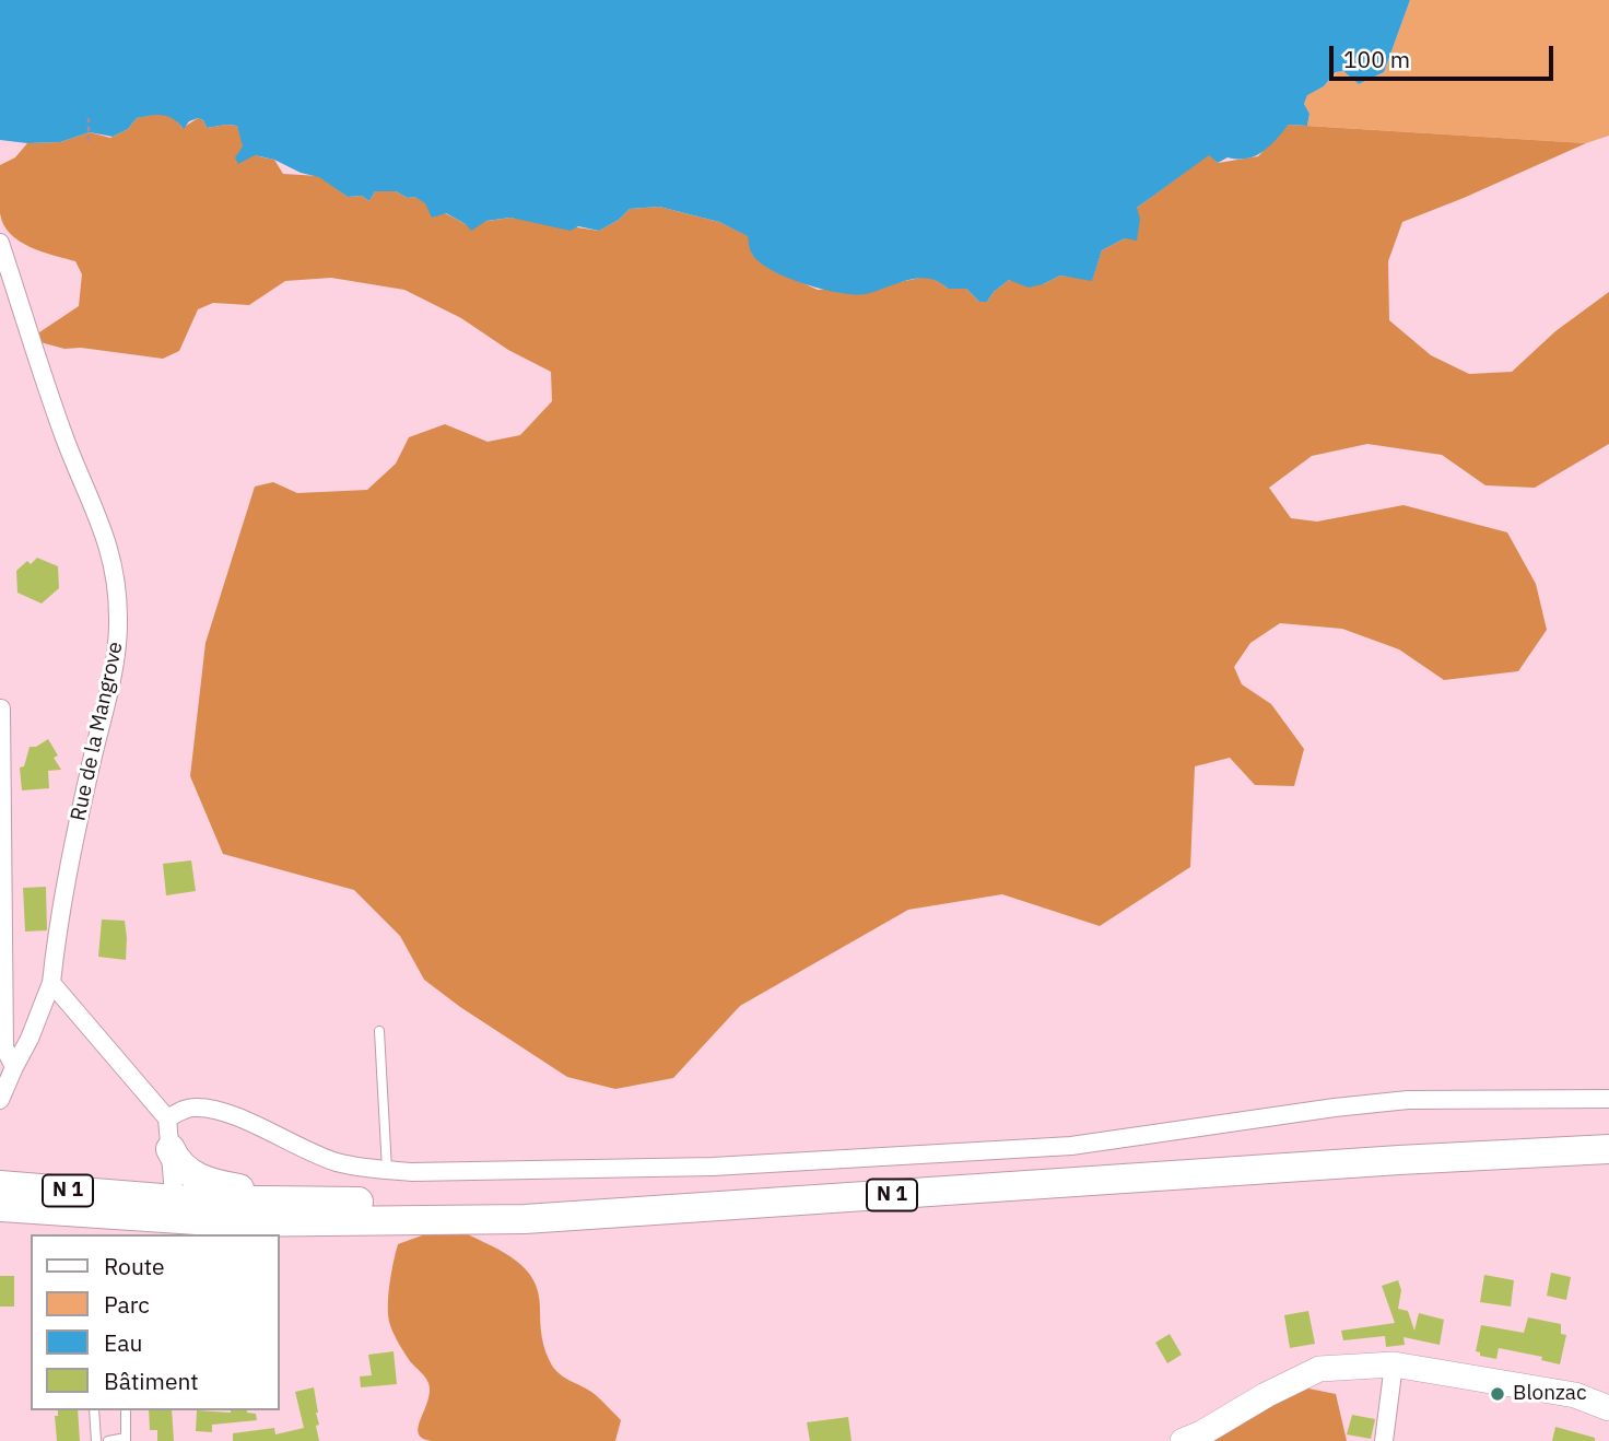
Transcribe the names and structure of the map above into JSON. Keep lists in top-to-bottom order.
{
  "streets": {
    "main road": ["N 1"],
    "street": ["Rue de la Mangrove"]
  },
  "places": ["Blonzac"],
  "legend": [
    "Route",
    "Parc",
    "Eau",
    "Bâtiment"
  ],
  "scale_bar": "100 m"
}
